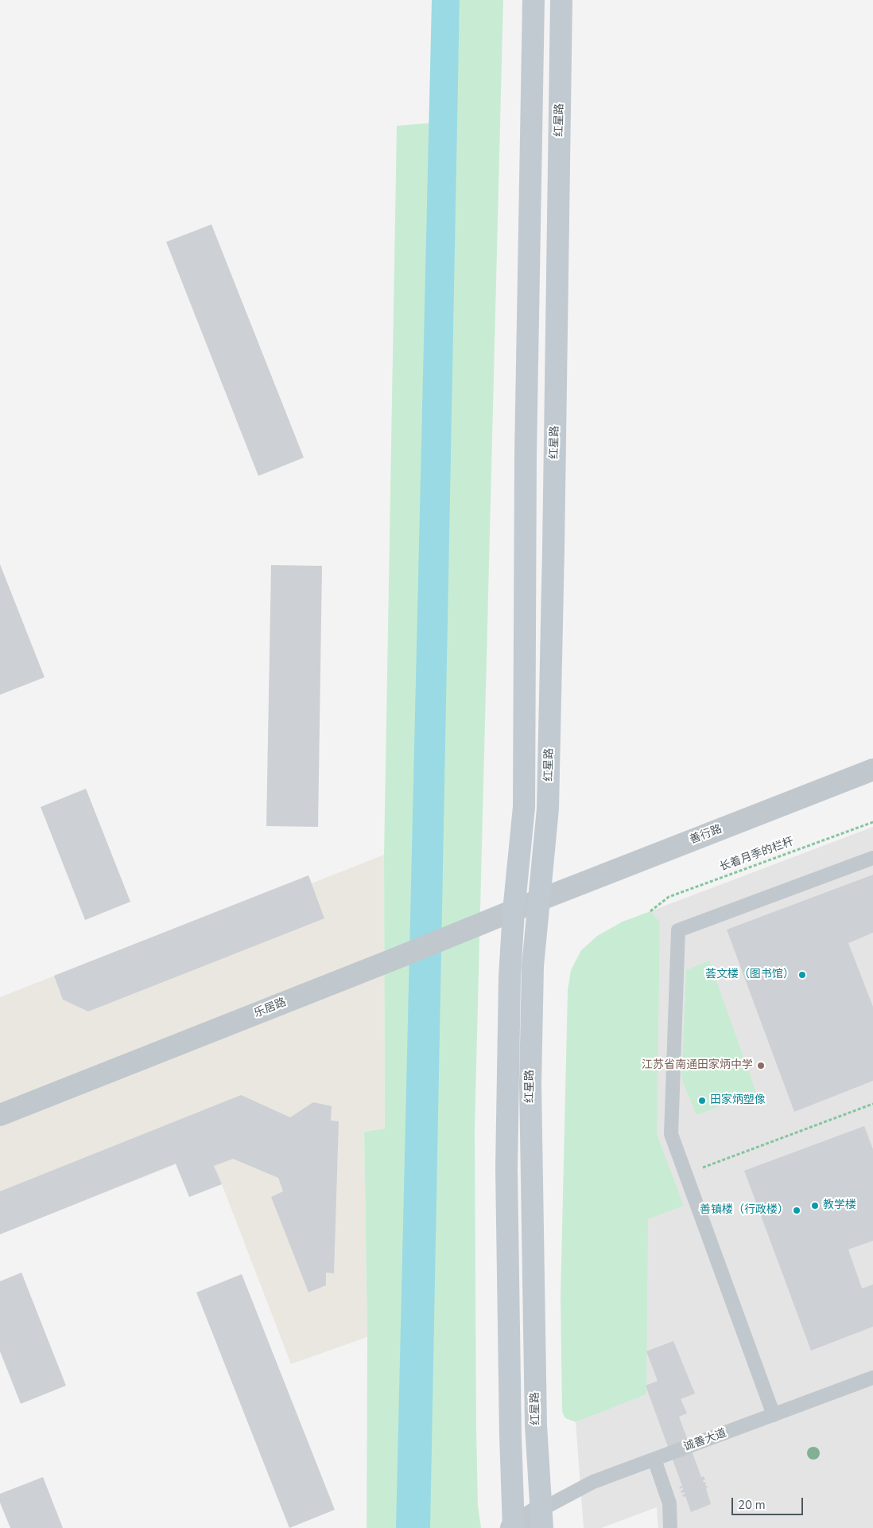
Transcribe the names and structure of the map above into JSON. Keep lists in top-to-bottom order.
{
  "streets": {
    "main road": ["红星路"],
    "street": ["善行路", "乐居路"],
    "lane": ["诚善大道"],
    "path": ["长着月季的栏杆"]
  },
  "crossings": [
    ["红星路", "善行路"],
    ["红星路", "乐居路"],
    ["红星路", "诚善大道"],
    ["善行路", "乐居路"]
  ],
  "places": [
    "荟文楼（图书馆）",
    "江苏省南通田家炳中学",
    "田家炳塑像",
    "教学楼",
    "善镇楼（行政楼）"
  ],
  "scale_bar": "20 m"
}
